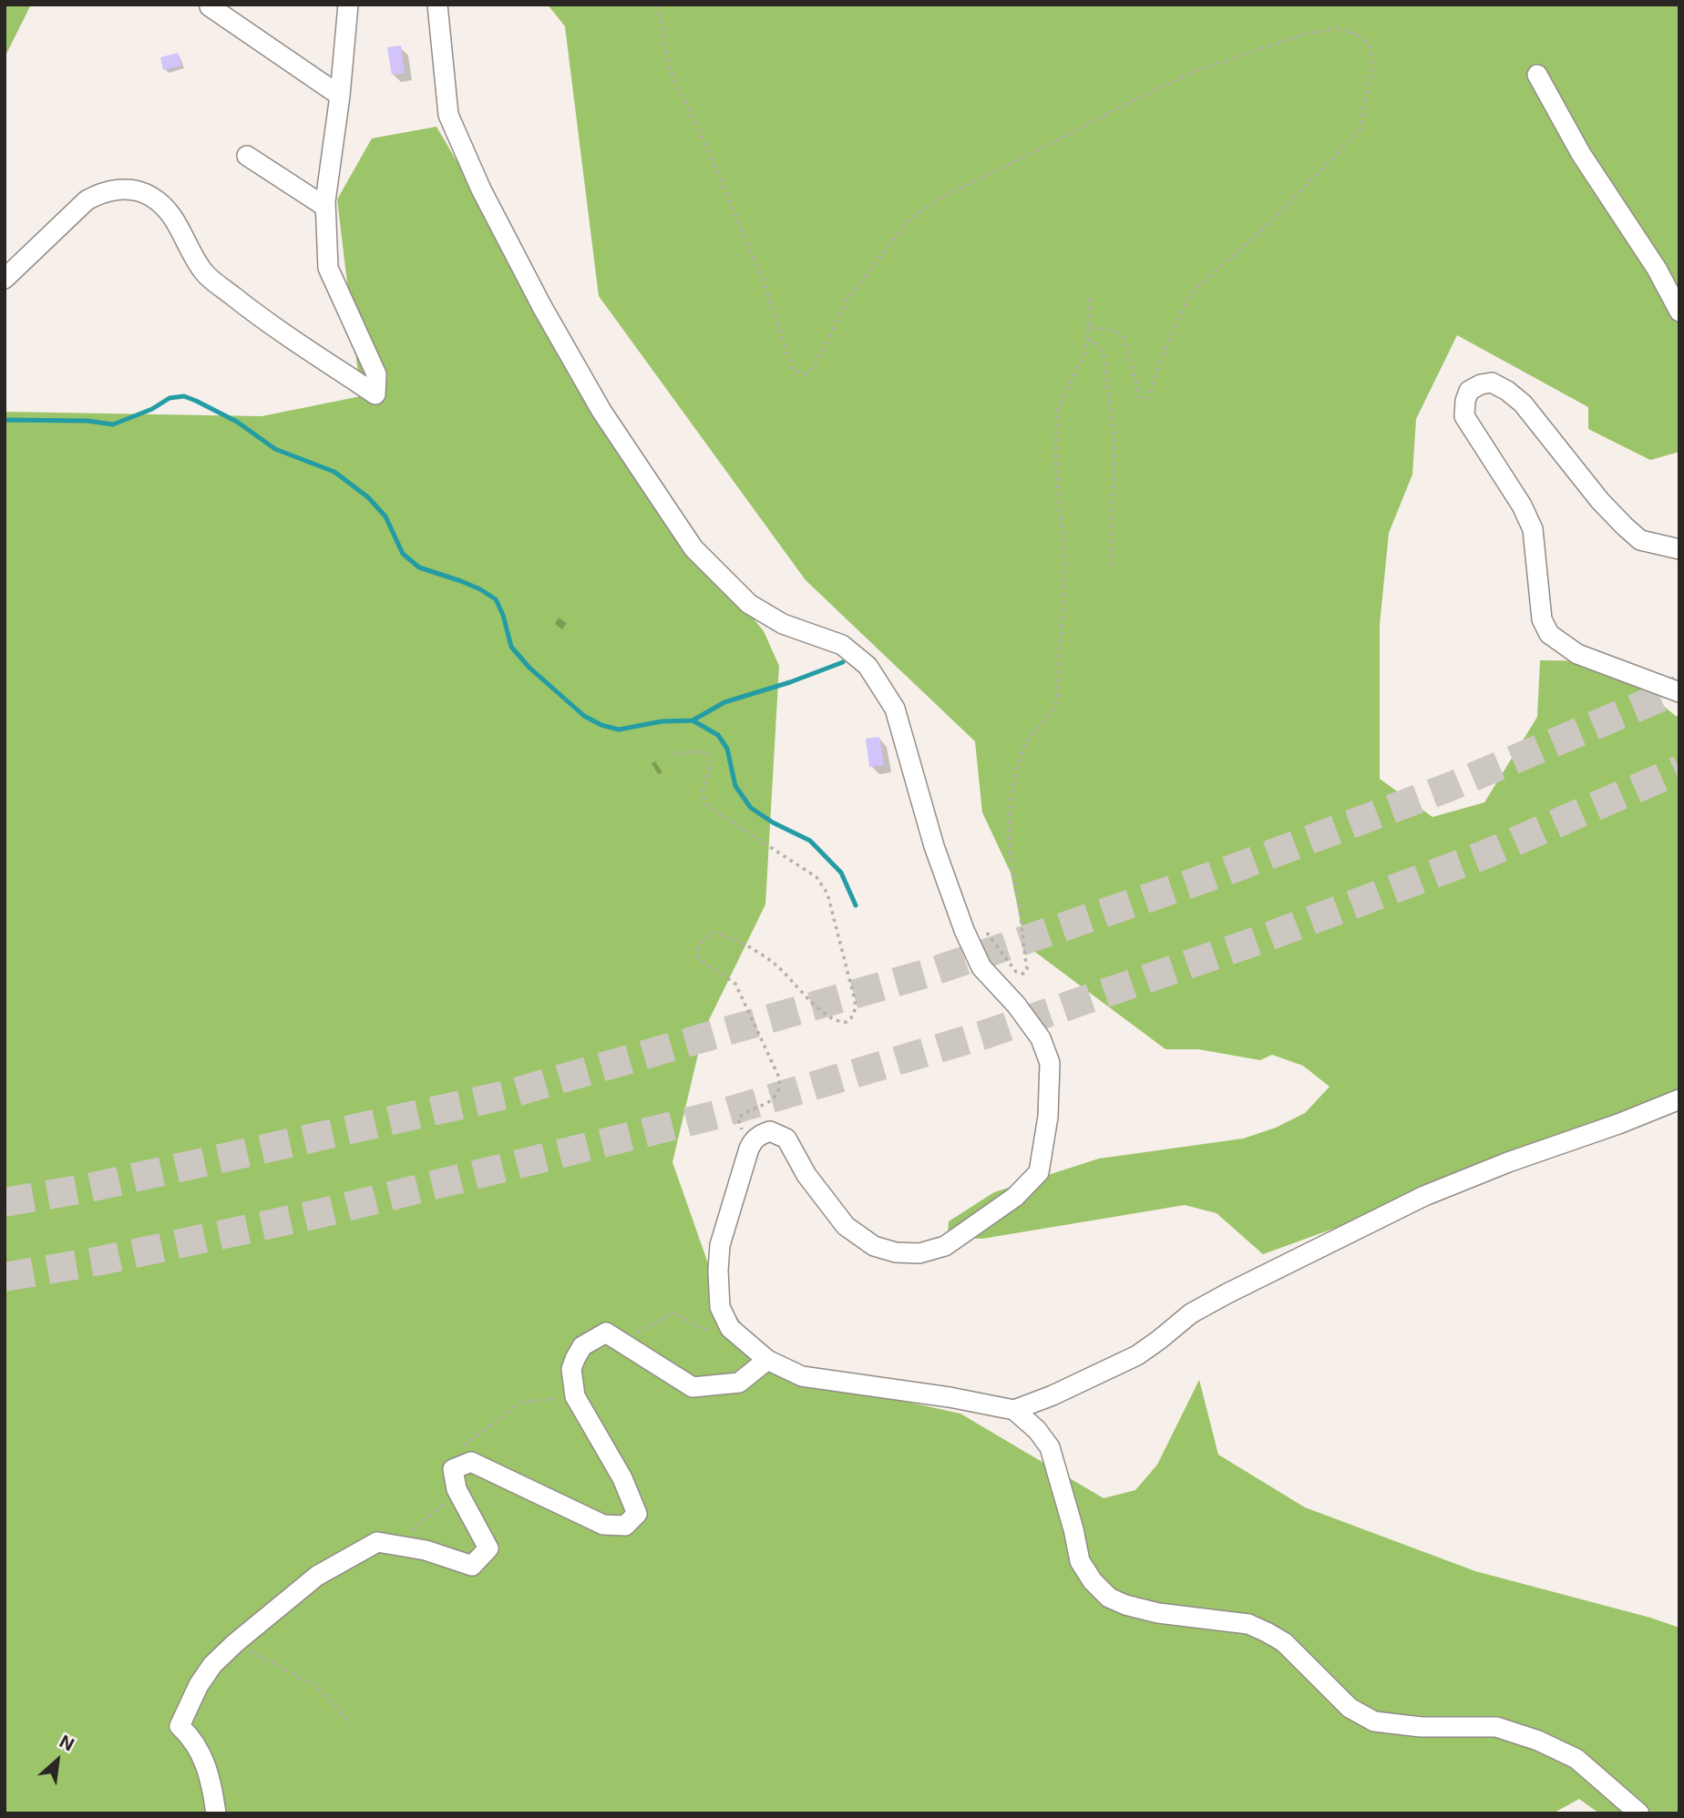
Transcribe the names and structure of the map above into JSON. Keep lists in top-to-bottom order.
{
  "north": "top right"
}
